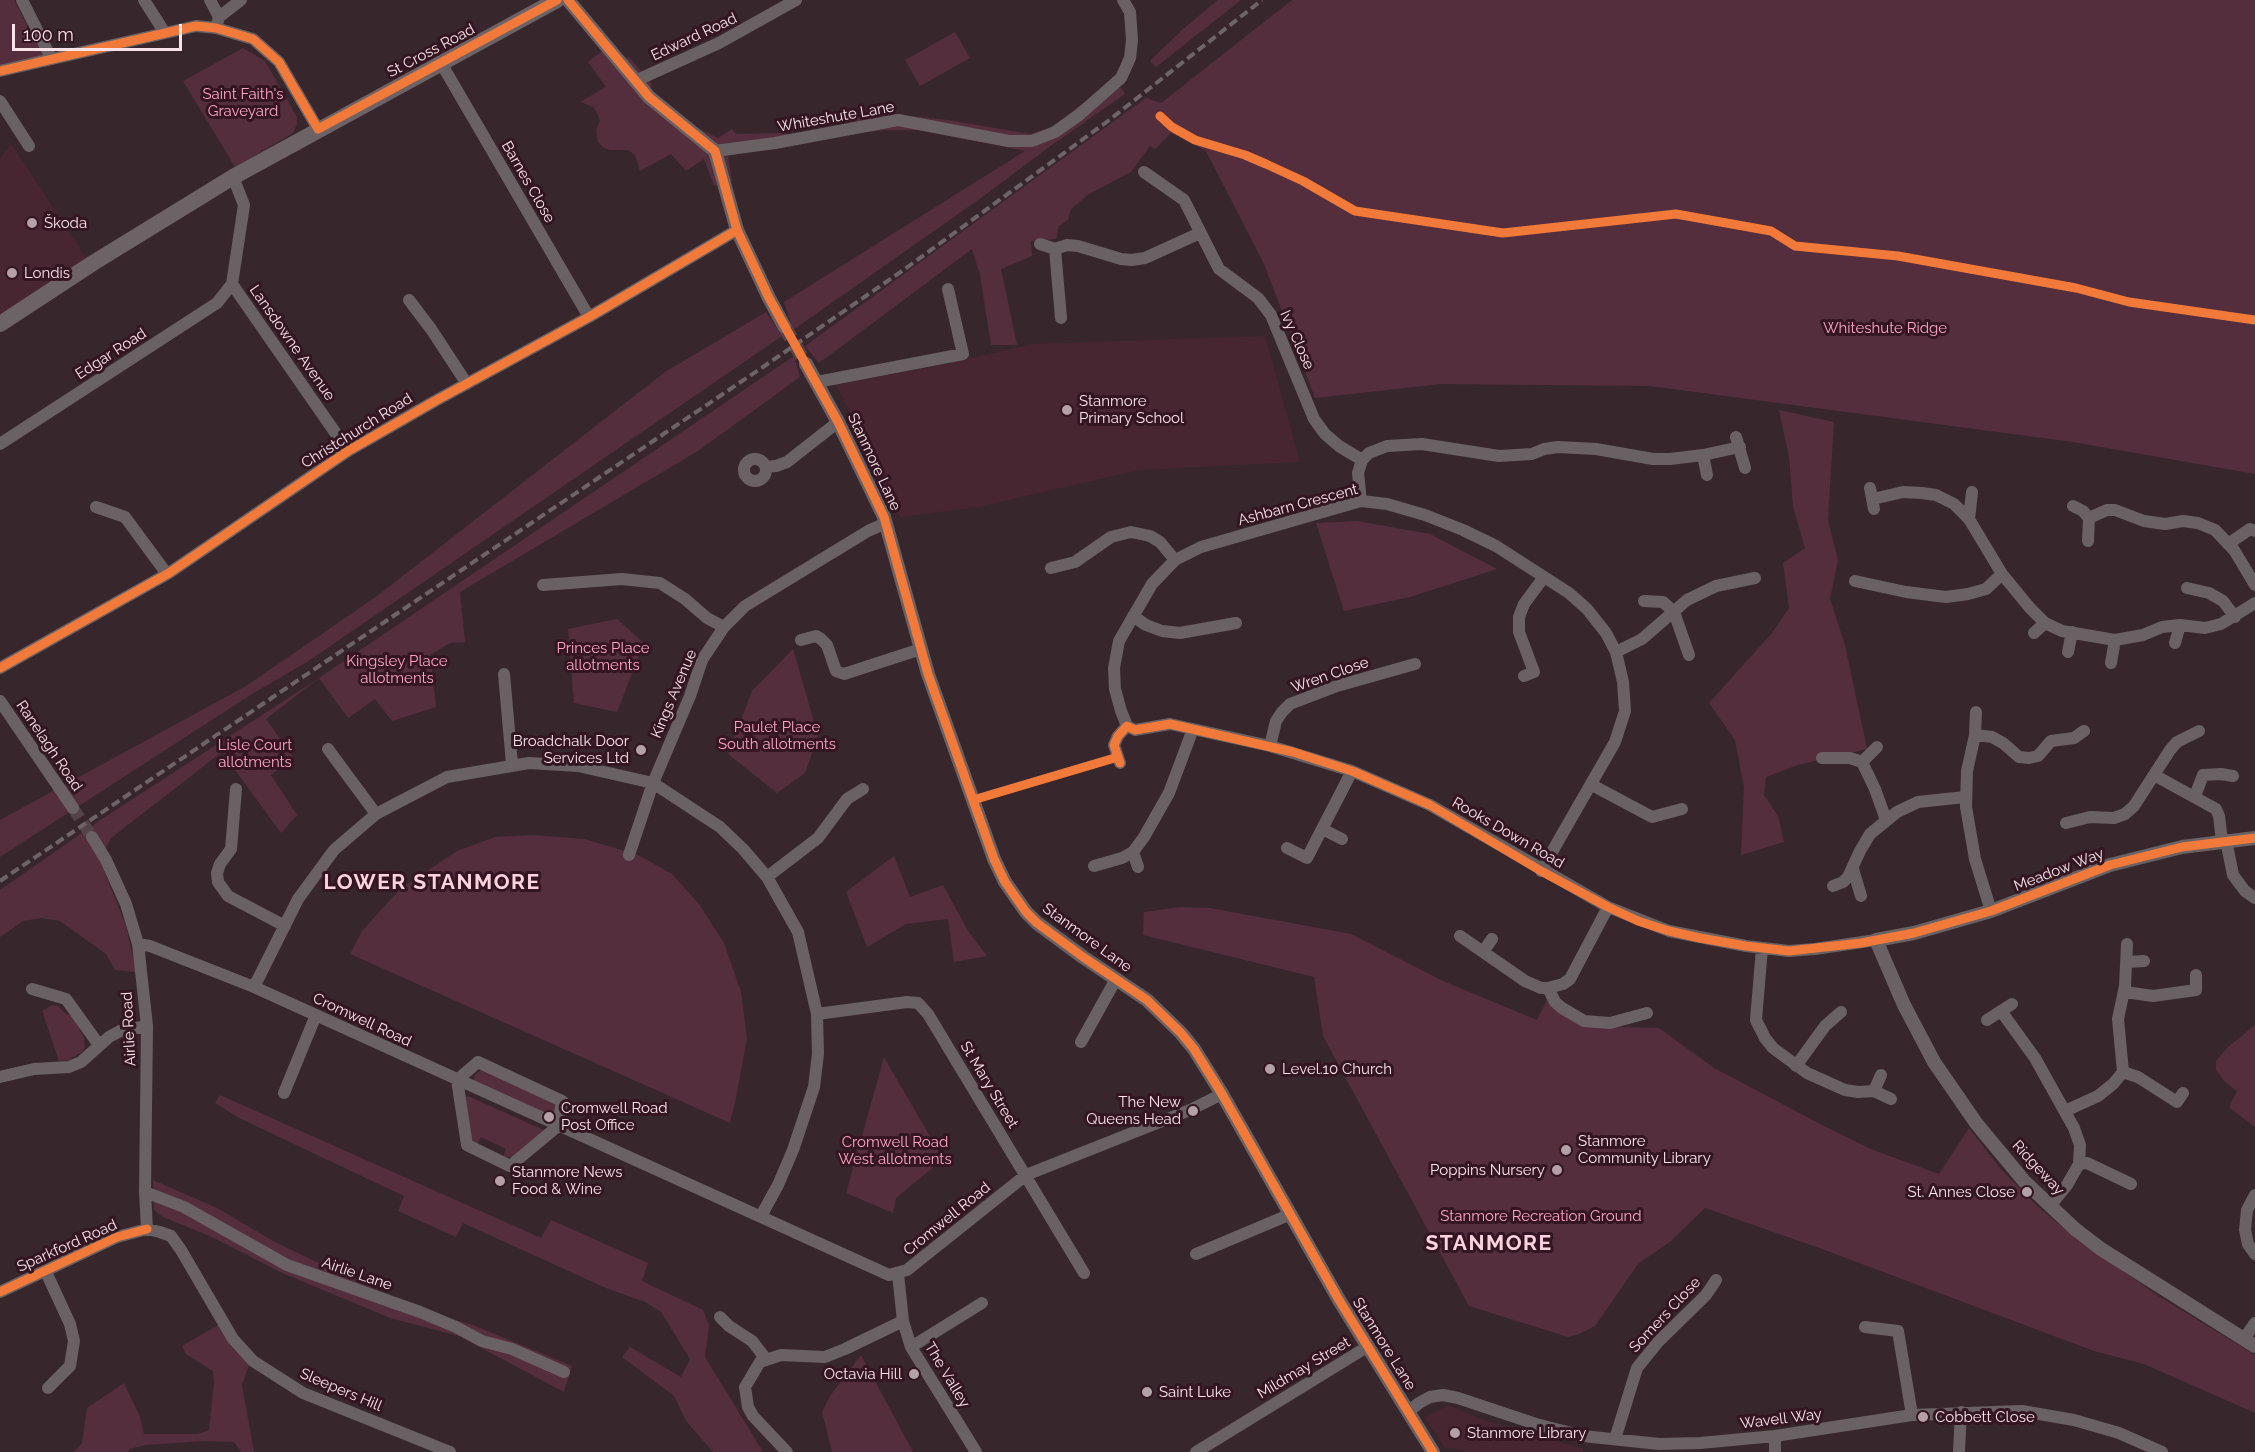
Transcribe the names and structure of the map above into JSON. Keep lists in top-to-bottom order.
{
  "streets": {
    "main road": ["St Cross Road"],
    "street": [
      "Edward Road",
      "Whiteshute Lane",
      "Barnes Close",
      "Ivy Close",
      "Lansdowne Avenue",
      "Edgar Road",
      "Christchurch Road",
      "Stanmore Lane",
      "Ashbarn Crescent",
      "Wren Close",
      "Kings Avenue",
      "Ranelagh Road",
      "Rooks Down Road",
      "Meadow Way",
      "Cromwell Road",
      "Airlie Road",
      "St Mary Street",
      "Ridgeway",
      "Sparkford Road",
      "Airlie Lane",
      "Somers Close",
      "Mildmay Street",
      "The Valley",
      "Sleepers Hill",
      "Wavell Way"
    ]
  },
  "crossings": [
    ["St Cross Road", "Barnes Close"],
    ["St Cross Road", "Lansdowne Avenue"],
    ["Barnes Close", "Christchurch Road"],
    ["Lansdowne Avenue", "Edgar Road"],
    ["Lansdowne Avenue", "Christchurch Road"],
    ["Stanmore Lane", "Kings Avenue"],
    ["Stanmore Lane", "Cromwell Road"],
    ["Stanmore Lane", "Mildmay Street"],
    ["Stanmore Lane", "Wavell Way"],
    ["Ashbarn Crescent", "Rooks Down Road"],
    ["Wren Close", "Rooks Down Road"],
    ["Rooks Down Road", "Meadow Way"],
    ["Rooks Down Road", "Ridgeway"],
    ["Meadow Way", "Ridgeway"],
    ["Cromwell Road", "Airlie Road"],
    ["Cromwell Road", "St Mary Street"],
    ["Cromwell Road", "The Valley"],
    ["Airlie Road", "Sparkford Road"],
    ["Airlie Road", "Airlie Lane"],
    ["Airlie Road", "Sleepers Hill"],
    ["Sparkford Road", "Sleepers Hill"],
    ["Somers Close", "Wavell Way"]
  ],
  "districts": ["LOWER STANMORE", "STANMORE"],
  "parks": [
    "Saint Faith's Graveyard",
    "Whiteshute Ridge",
    "Princes Place allotments",
    "Kingsley Place allotments",
    "Paulet Place South allotments",
    "Lisle Court allotments",
    "Cromwell Road West allotments",
    "Stanmore Recreation Ground"
  ],
  "places": [
    "Škoda",
    "Londis",
    "Stanmore Primary School",
    "Broadchalk Door Services Ltd",
    "Level.10 Church",
    "The New Queens Head",
    "Cromwell Road Post Office",
    "Stanmore Community Library",
    "Poppins Nursery",
    "Stanmore News Food & Wine",
    "St. Annes Close",
    "Octavia Hill",
    "Saint Luke",
    "Cobbett Close",
    "Stanmore Library"
  ],
  "scale_bar": "100 m"
}
